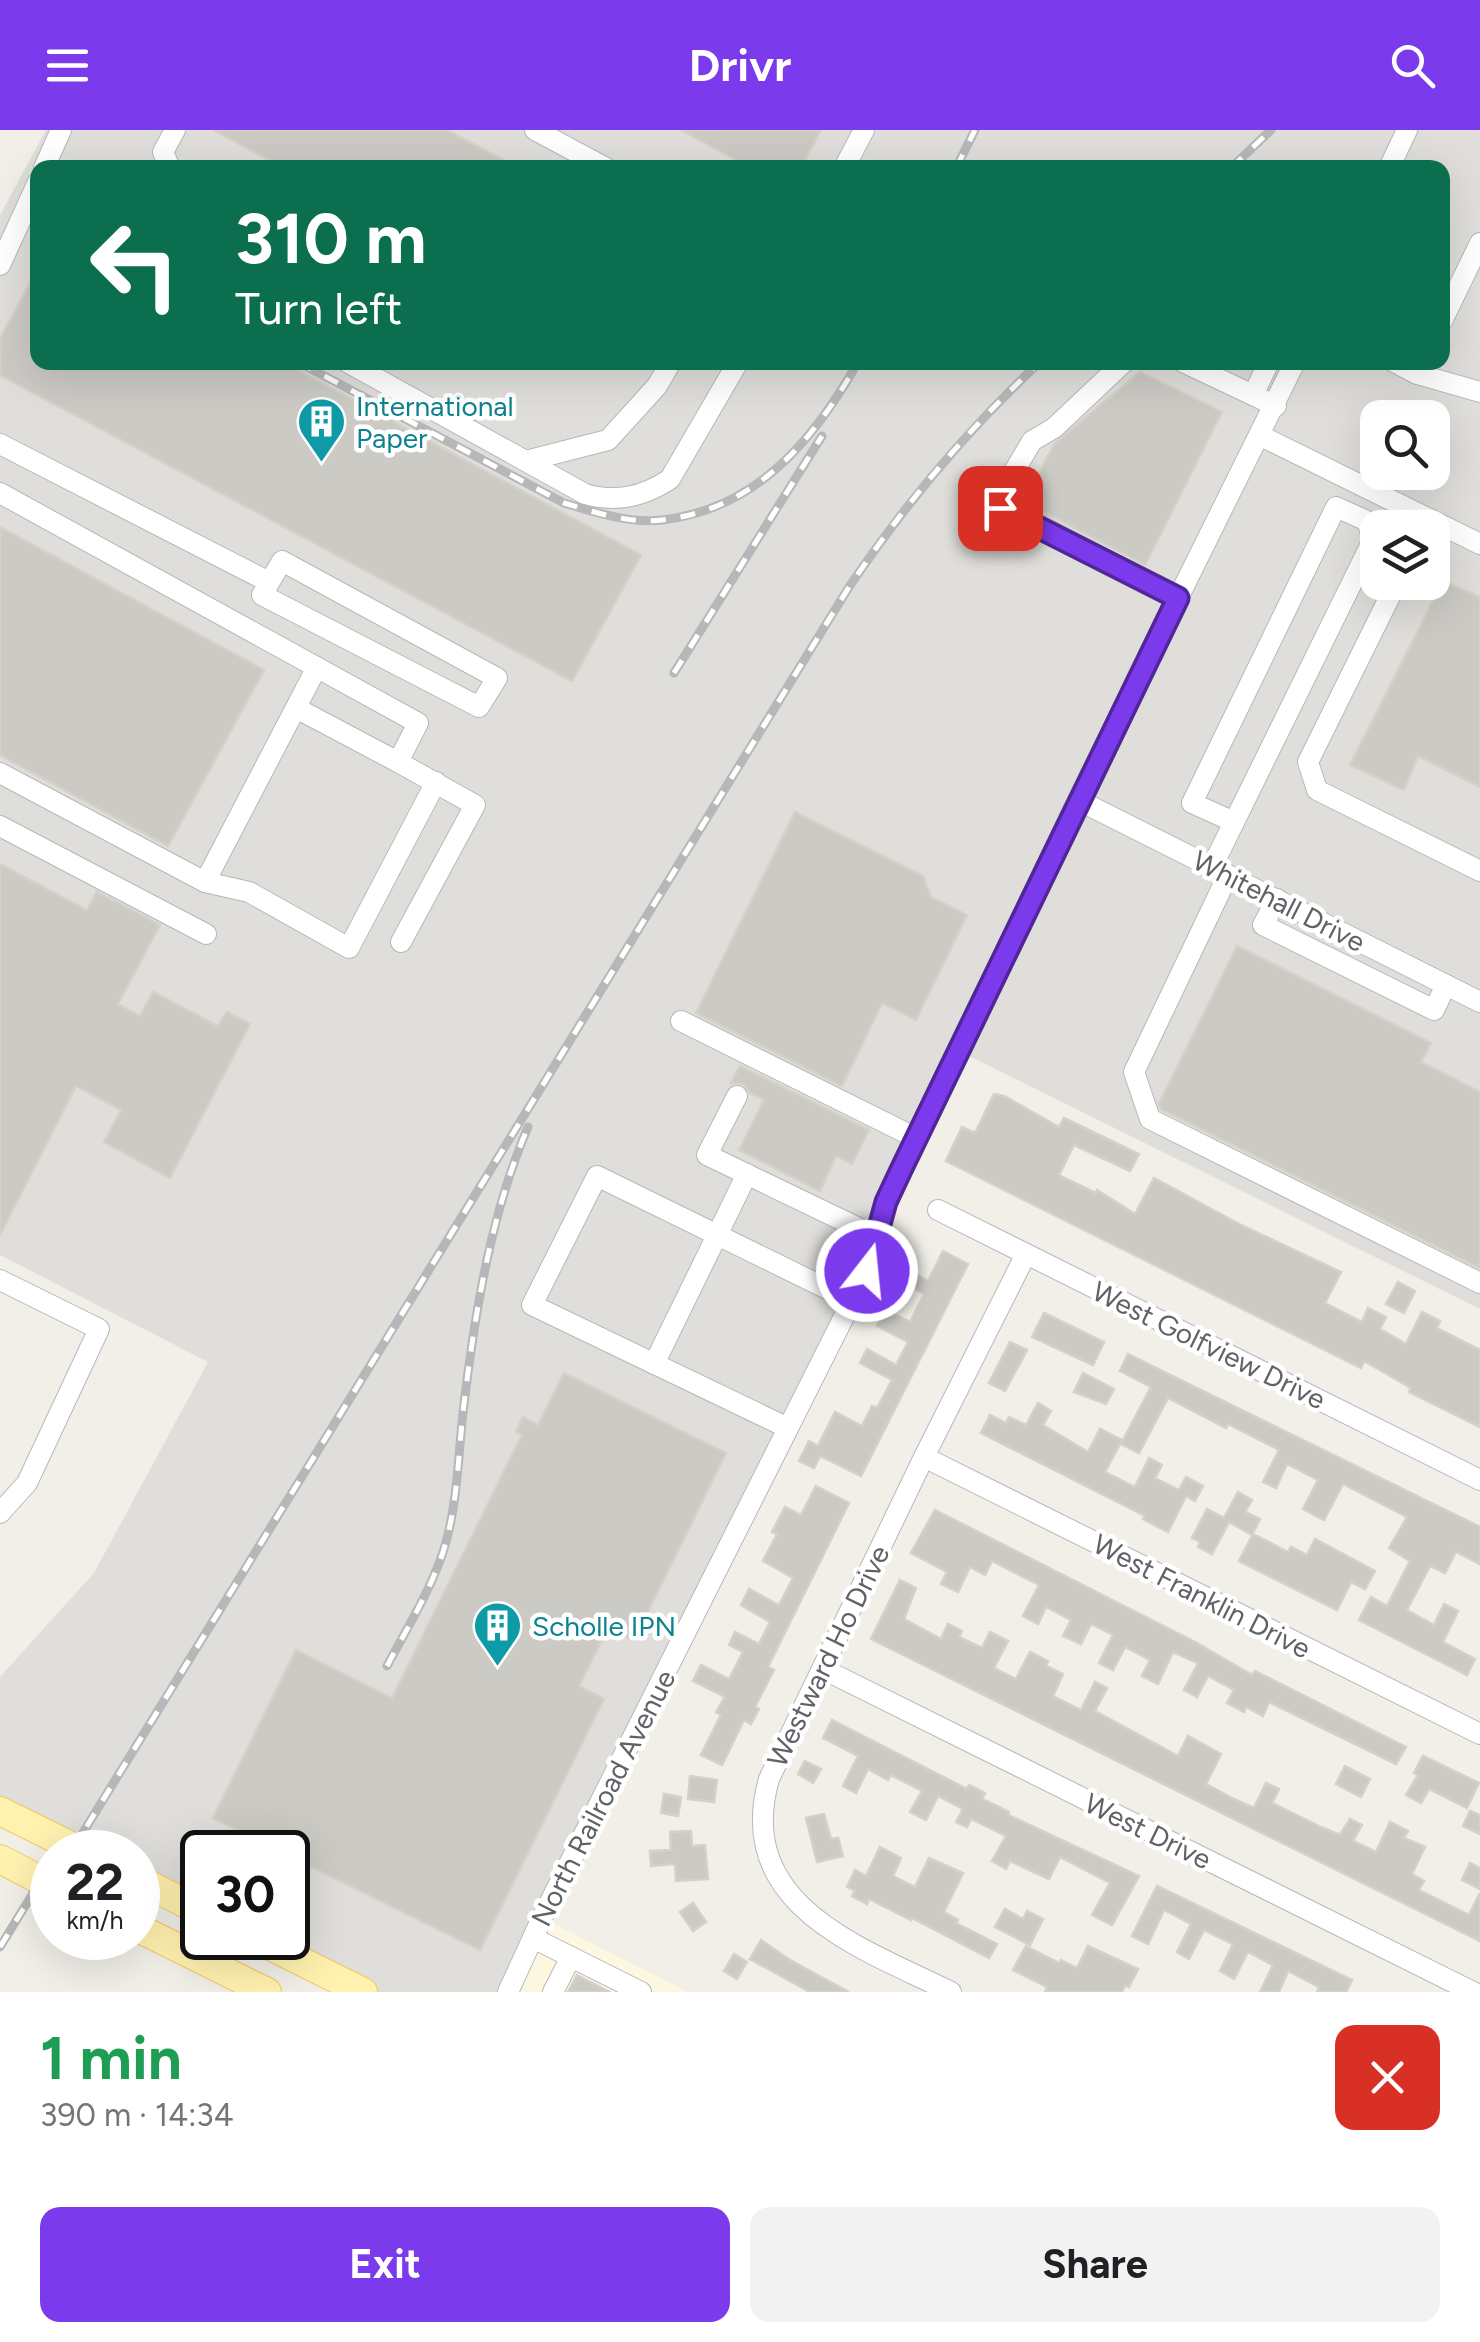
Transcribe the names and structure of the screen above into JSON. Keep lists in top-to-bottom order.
{
  "streets": {
    "street": [
      "Whitehall Drive",
      "West Golfview Drive",
      "West Franklin Drive",
      "Westward Ho Drive",
      "North Railroad Avenue",
      "West Drive"
    ]
  },
  "crossings": [
    ["Whitehall Drive", "North Railroad Avenue"],
    ["West Golfview Drive", "Westward Ho Drive"],
    ["West Franklin Drive", "Westward Ho Drive"],
    ["Westward Ho Drive", "West Drive"]
  ],
  "places": {
    "building": ["International Paper", "Scholle IPN"]
  },
  "page": {
    "header": "Drivr",
    "turn": ["310 m", "Turn left"],
    "speed": "22 km/h",
    "limit": "30",
    "heading": ["1 min", "390 m · 14:34"],
    "buttons": ["Exit", "Share"]
  }
}
